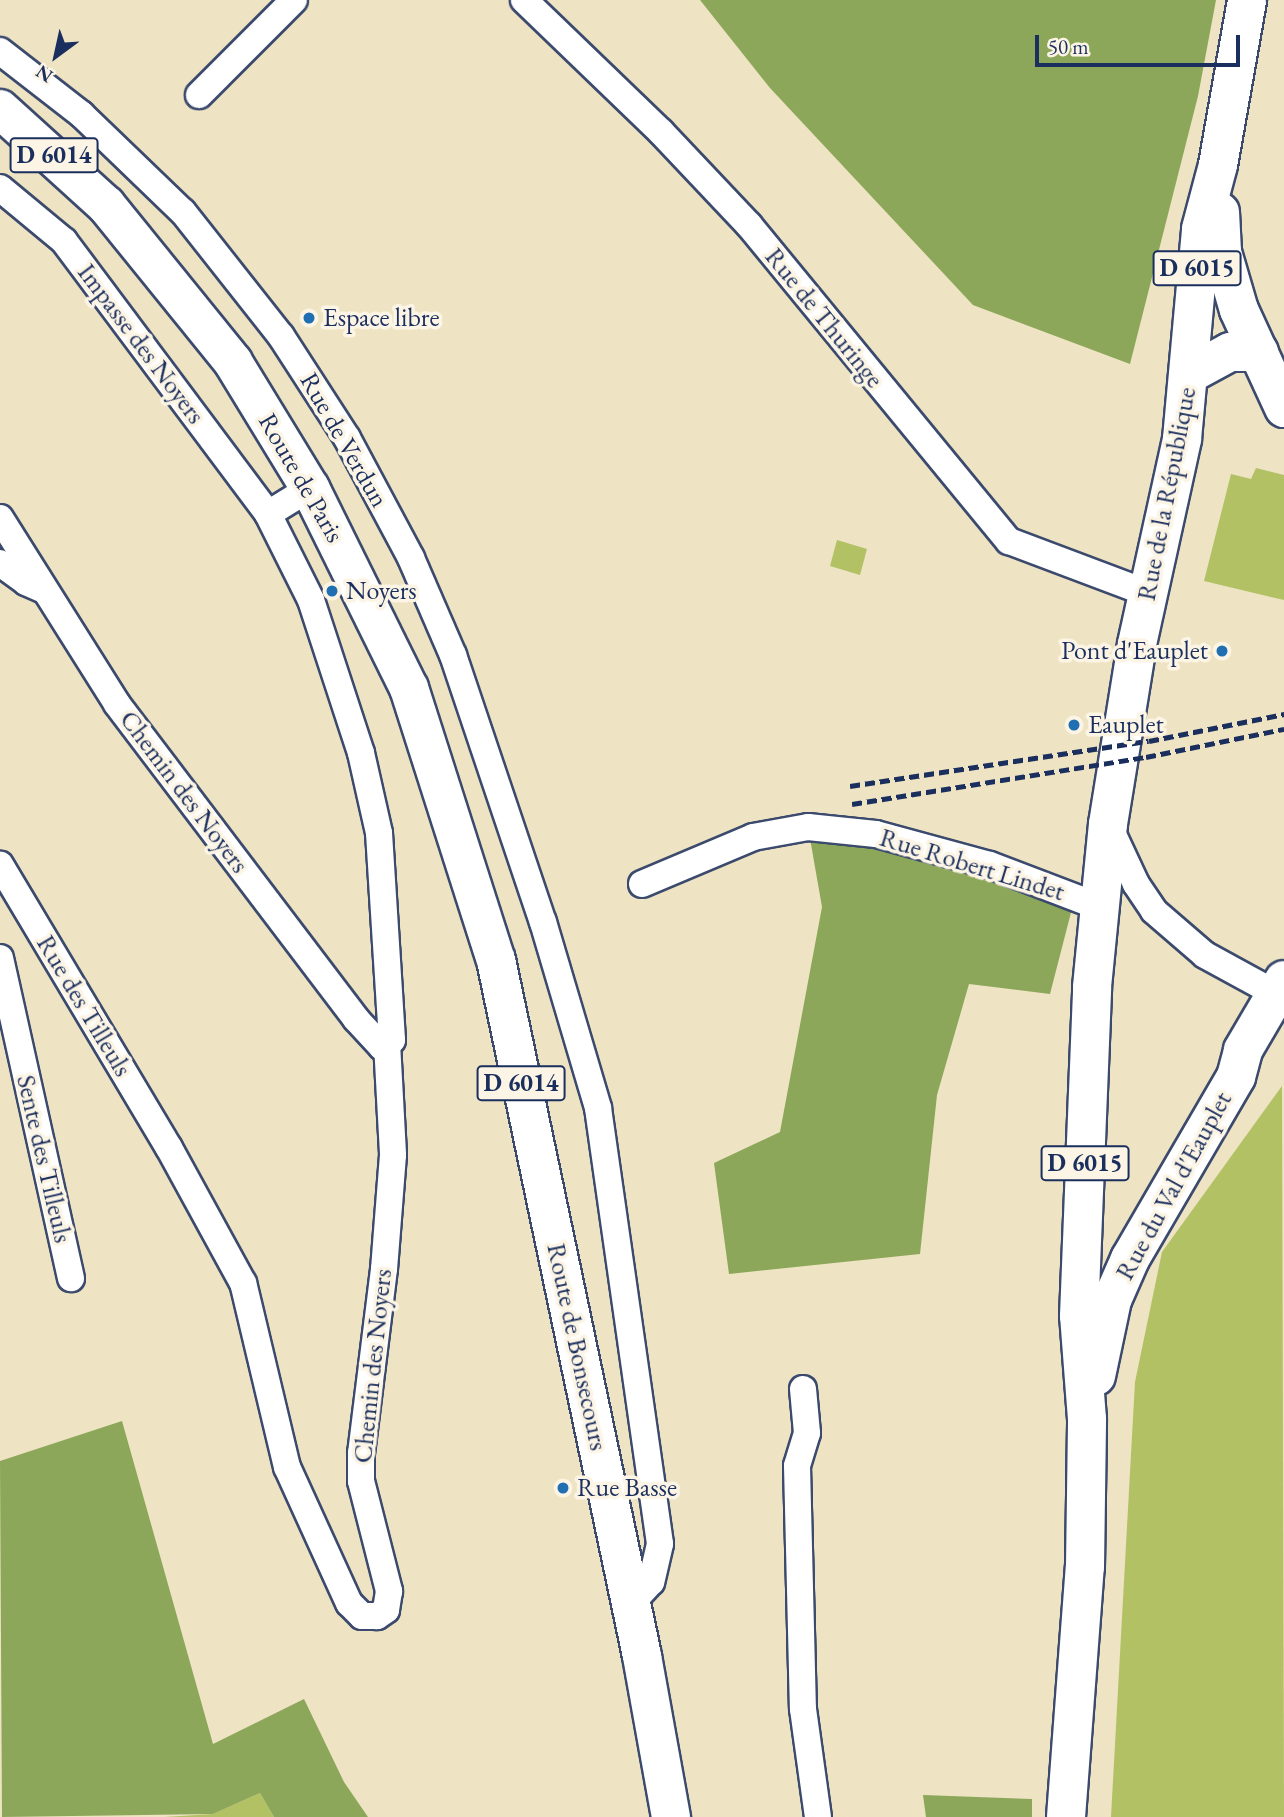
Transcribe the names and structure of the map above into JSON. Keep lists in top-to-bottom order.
{
  "streets": {
    "main road": [
      "D 6014",
      "D 6015",
      "Route de Paris",
      "Rue de la République",
      "Rue du Val d'Eauplet",
      "Route de Bonsecours"
    ],
    "street": [
      "Rue de Thuringe",
      "Impasse des Noyers",
      "Rue de Verdun",
      "Chemin des Noyers",
      "Rue Robert Lindet",
      "Rue des Tilleuls",
      "Sente des Tilleuls"
    ]
  },
  "crossings": [
    ["D 6015", "Rue du Val d'Eauplet"],
    ["Rue de Thuringe", "Rue de la République"],
    ["Impasse des Noyers", "Chemin des Noyers"],
    ["Rue de Verdun", "Route de Bonsecours"],
    ["Route de Paris", "Route de Bonsecours"],
    ["Rue de la République", "Rue Robert Lindet"],
    ["Rue de la République", "Rue du Val d'Eauplet"],
    ["Chemin des Noyers", "Rue des Tilleuls"],
    ["Rue Robert Lindet", "Rue du Val d'Eauplet"]
  ],
  "places": [
    "Espace libre",
    "Noyers",
    "Pont d'Eauplet",
    "Eauplet",
    "Rue Basse"
  ],
  "scale_bar": "50 m",
  "north": "bottom left"
}
